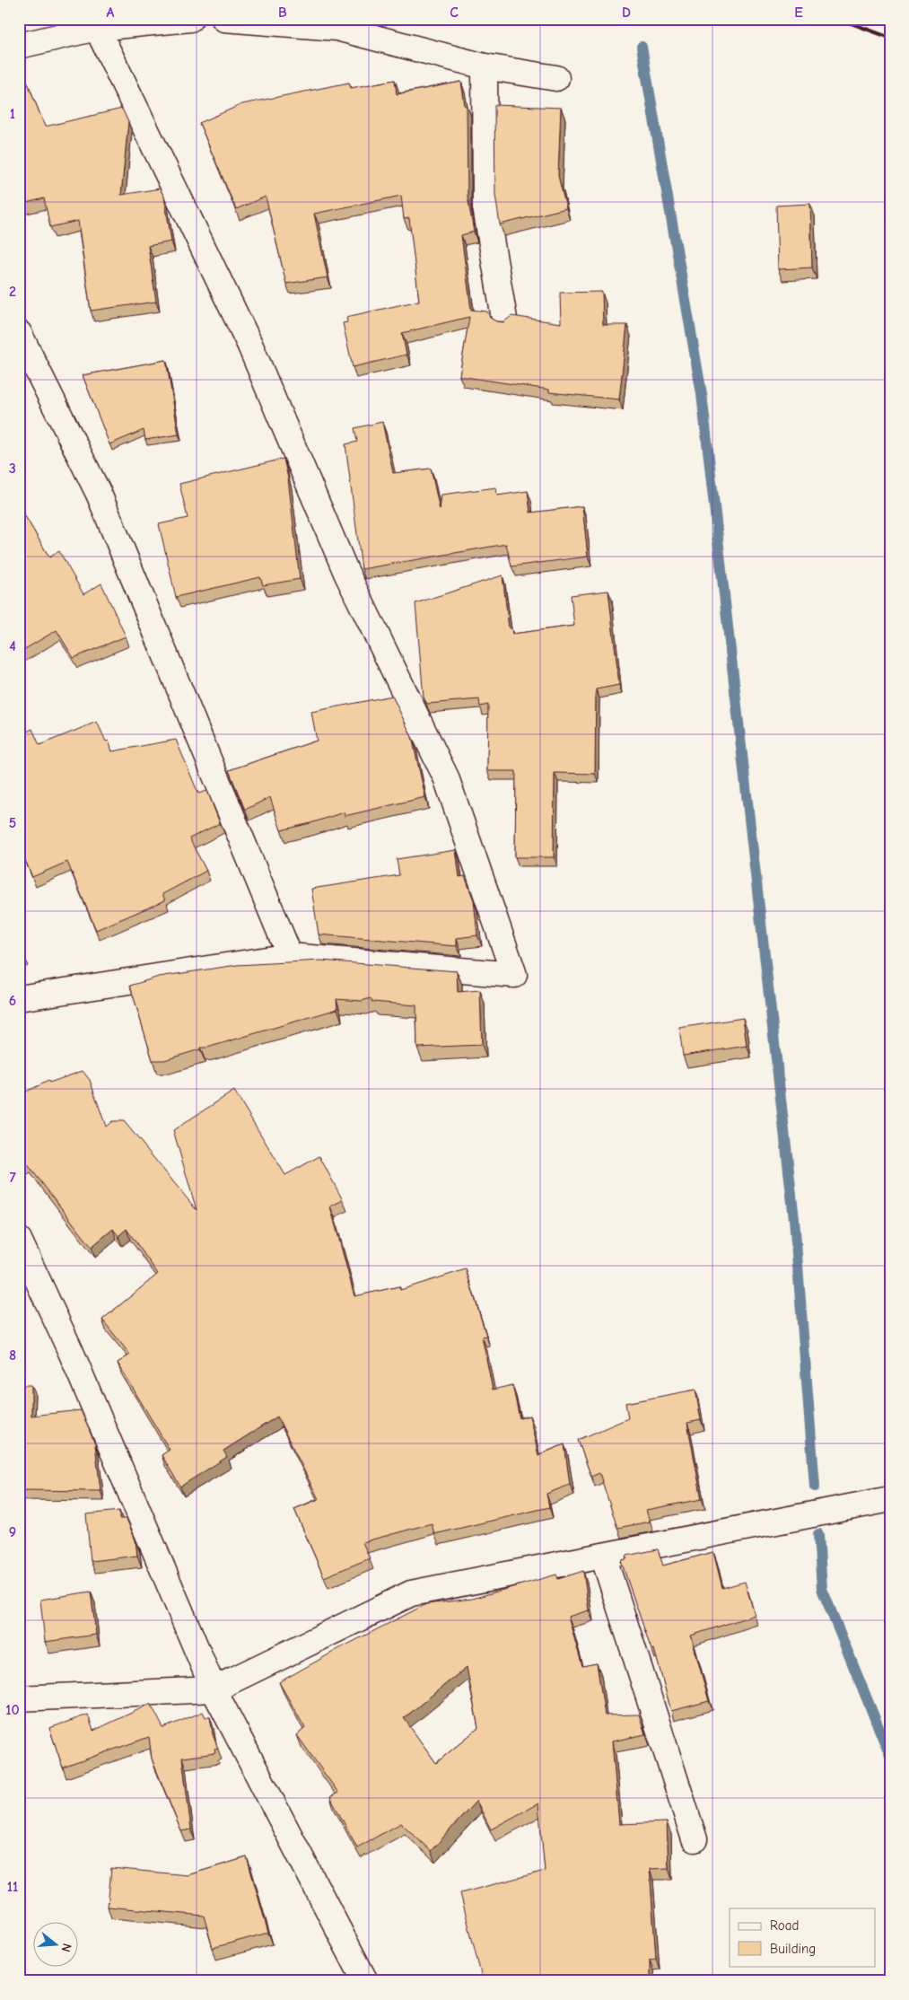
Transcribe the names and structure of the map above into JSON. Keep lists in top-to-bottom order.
{
  "legend": ["Road", "Building"],
  "north": "right",
  "grid": {
    "columns": [
      "A",
      "B",
      "C",
      "D",
      "E"
    ],
    "rows": [
      "1",
      "2",
      "3",
      "4",
      "5",
      "6",
      "7",
      "8",
      "9",
      "10",
      "11"
    ]
  }
}
